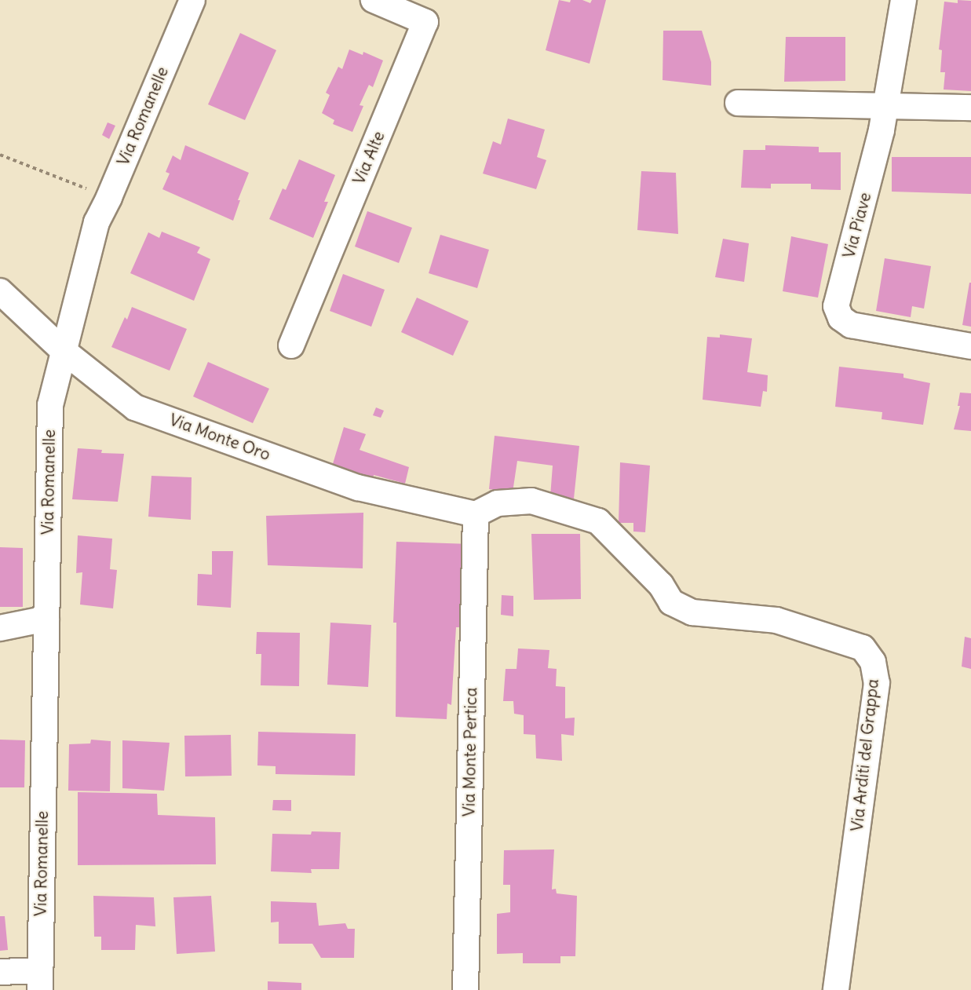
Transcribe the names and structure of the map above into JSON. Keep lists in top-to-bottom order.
{
  "streets": {
    "street": [
      "Via Romanelle",
      "Via Alte",
      "Via Piave",
      "Via Monte Oro",
      "Via Monte Pertica",
      "Via Arditi del Grappa"
    ]
  },
  "crossings": [
    ["Via Romanelle", "Via Monte Oro"],
    ["Via Monte Oro", "Via Monte Pertica"],
    ["Via Monte Oro", "Via Arditi del Grappa"],
    ["Via Monte Pertica", "Via Arditi del Grappa"]
  ]
}
